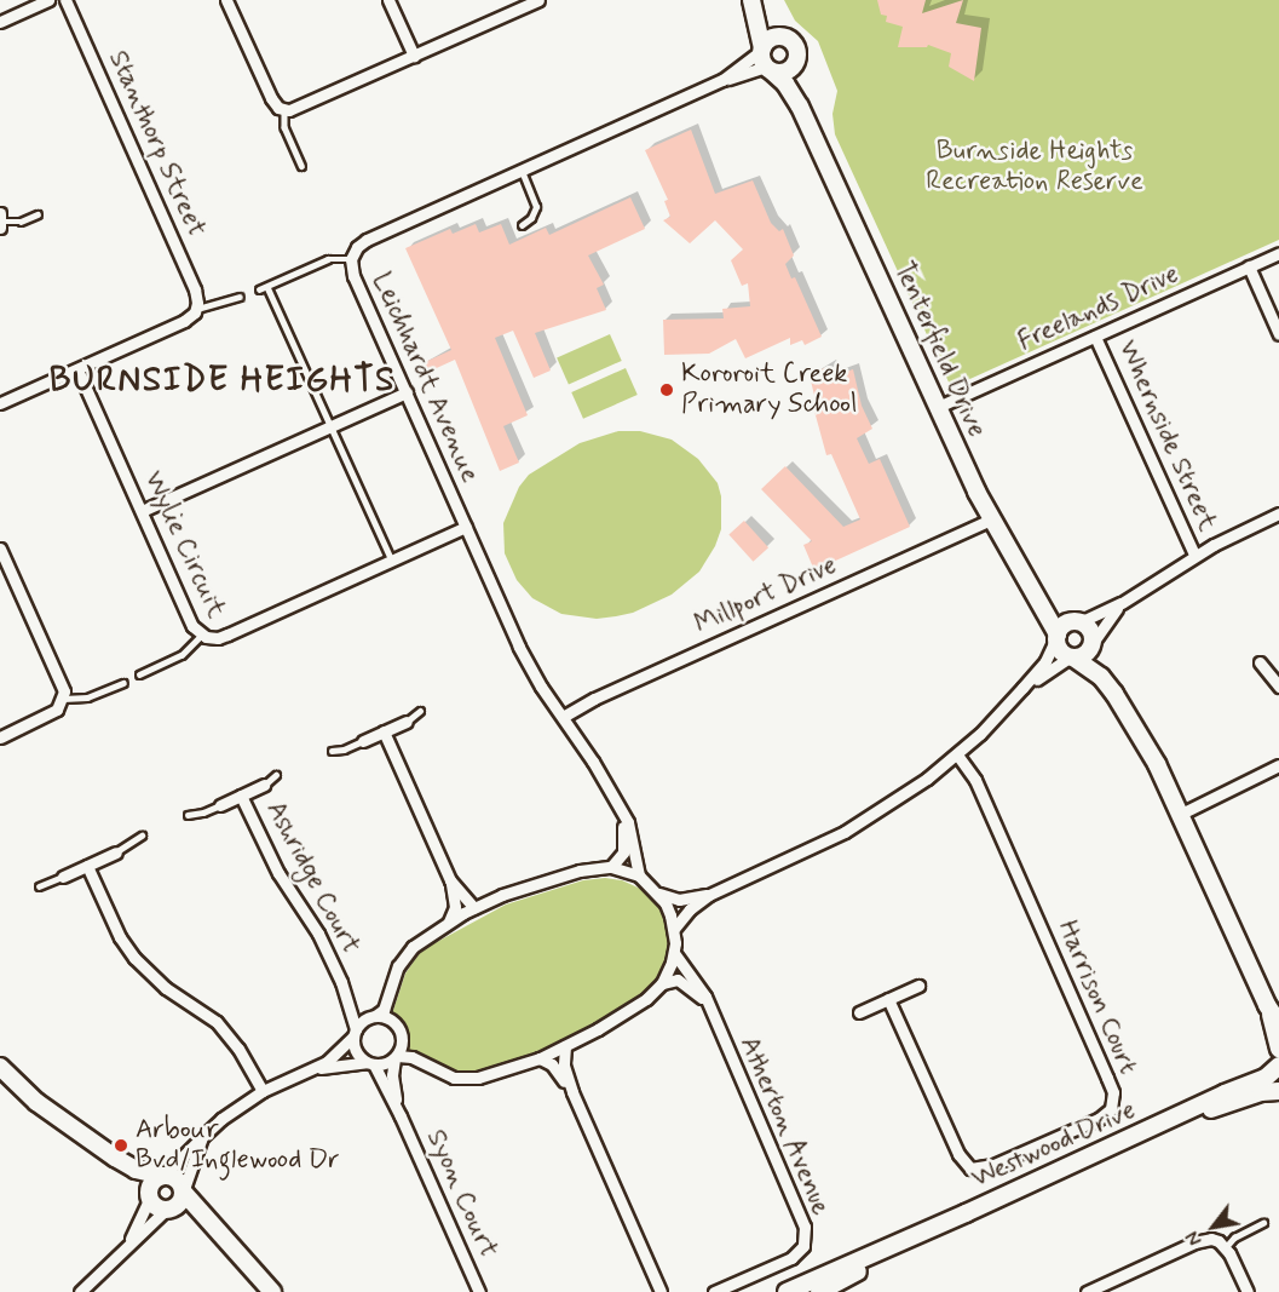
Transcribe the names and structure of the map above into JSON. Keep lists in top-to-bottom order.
{
  "streets": {
    "street": [
      "Stanthorp Street",
      "Freelands Drive",
      "Tenterfield Drive",
      "Leichhardt Avenue",
      "Whernside Street",
      "Wylie Circuit",
      "Millport Drive",
      "Ashridge Court",
      "Harrison Court",
      "Atherton Avenue",
      "Westwood Drive",
      "Syon Court"
    ]
  },
  "crossings": [
    ["Freelands Drive", "Tenterfield Drive"],
    ["Freelands Drive", "Whernside Street"],
    ["Tenterfield Drive", "Leichhardt Avenue"],
    ["Tenterfield Drive", "Millport Drive"],
    ["Leichhardt Avenue", "Wylie Circuit"],
    ["Leichhardt Avenue", "Millport Drive"]
  ],
  "districts": ["BURNSIDE HEIGHTS"],
  "parks": ["Burnside Heights Recreation Reserve"],
  "places": ["Kororoit Creek Primary School", "Arbour Bvd/Inglewood Dr"],
  "north": "bottom left"
}
